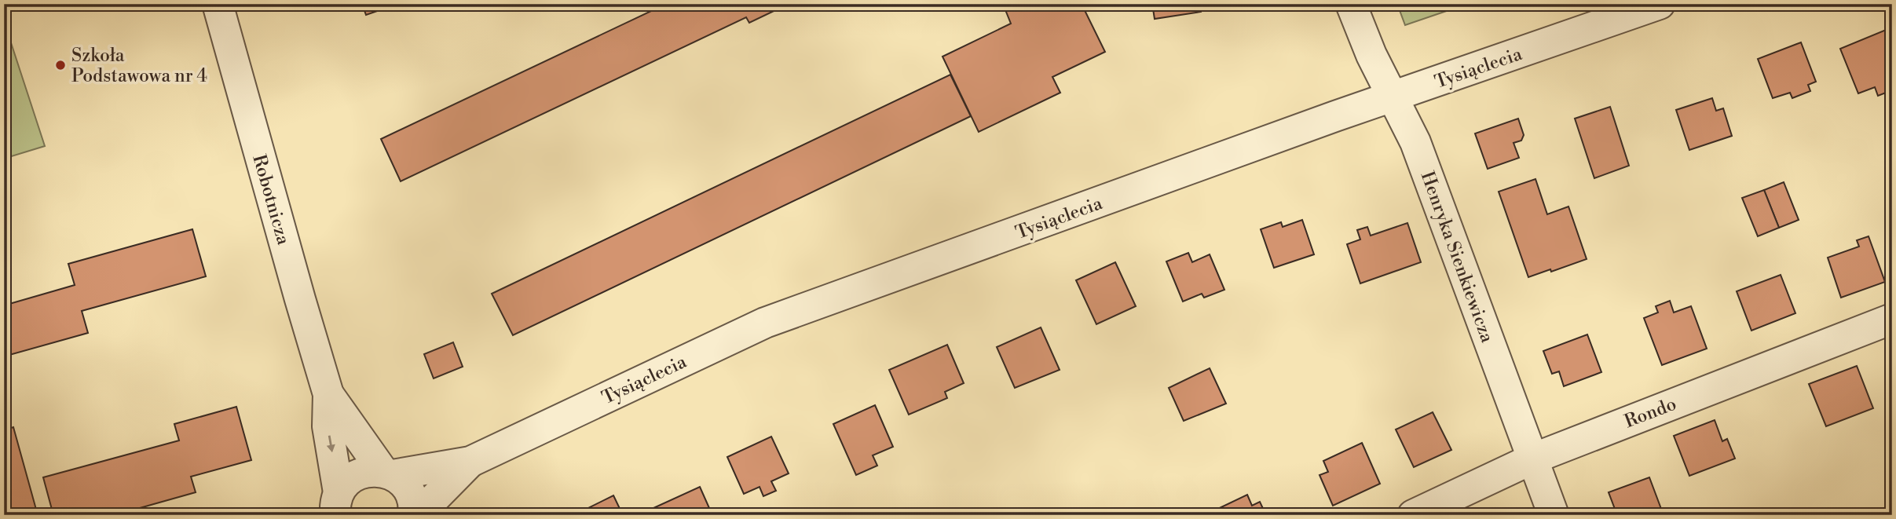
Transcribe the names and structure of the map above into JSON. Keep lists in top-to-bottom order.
{
  "streets": {
    "street": [
      "Tysiąclecia",
      "Robotnicza",
      "Henryka Sienkiewicza",
      "Rondo"
    ]
  },
  "crossings": [
    ["Tysiąclecia", "Robotnicza"],
    ["Tysiąclecia", "Henryka Sienkiewicza"],
    ["Henryka Sienkiewicza", "Rondo"]
  ],
  "places": ["Szkoła Podstawowa nr 4"]
}
